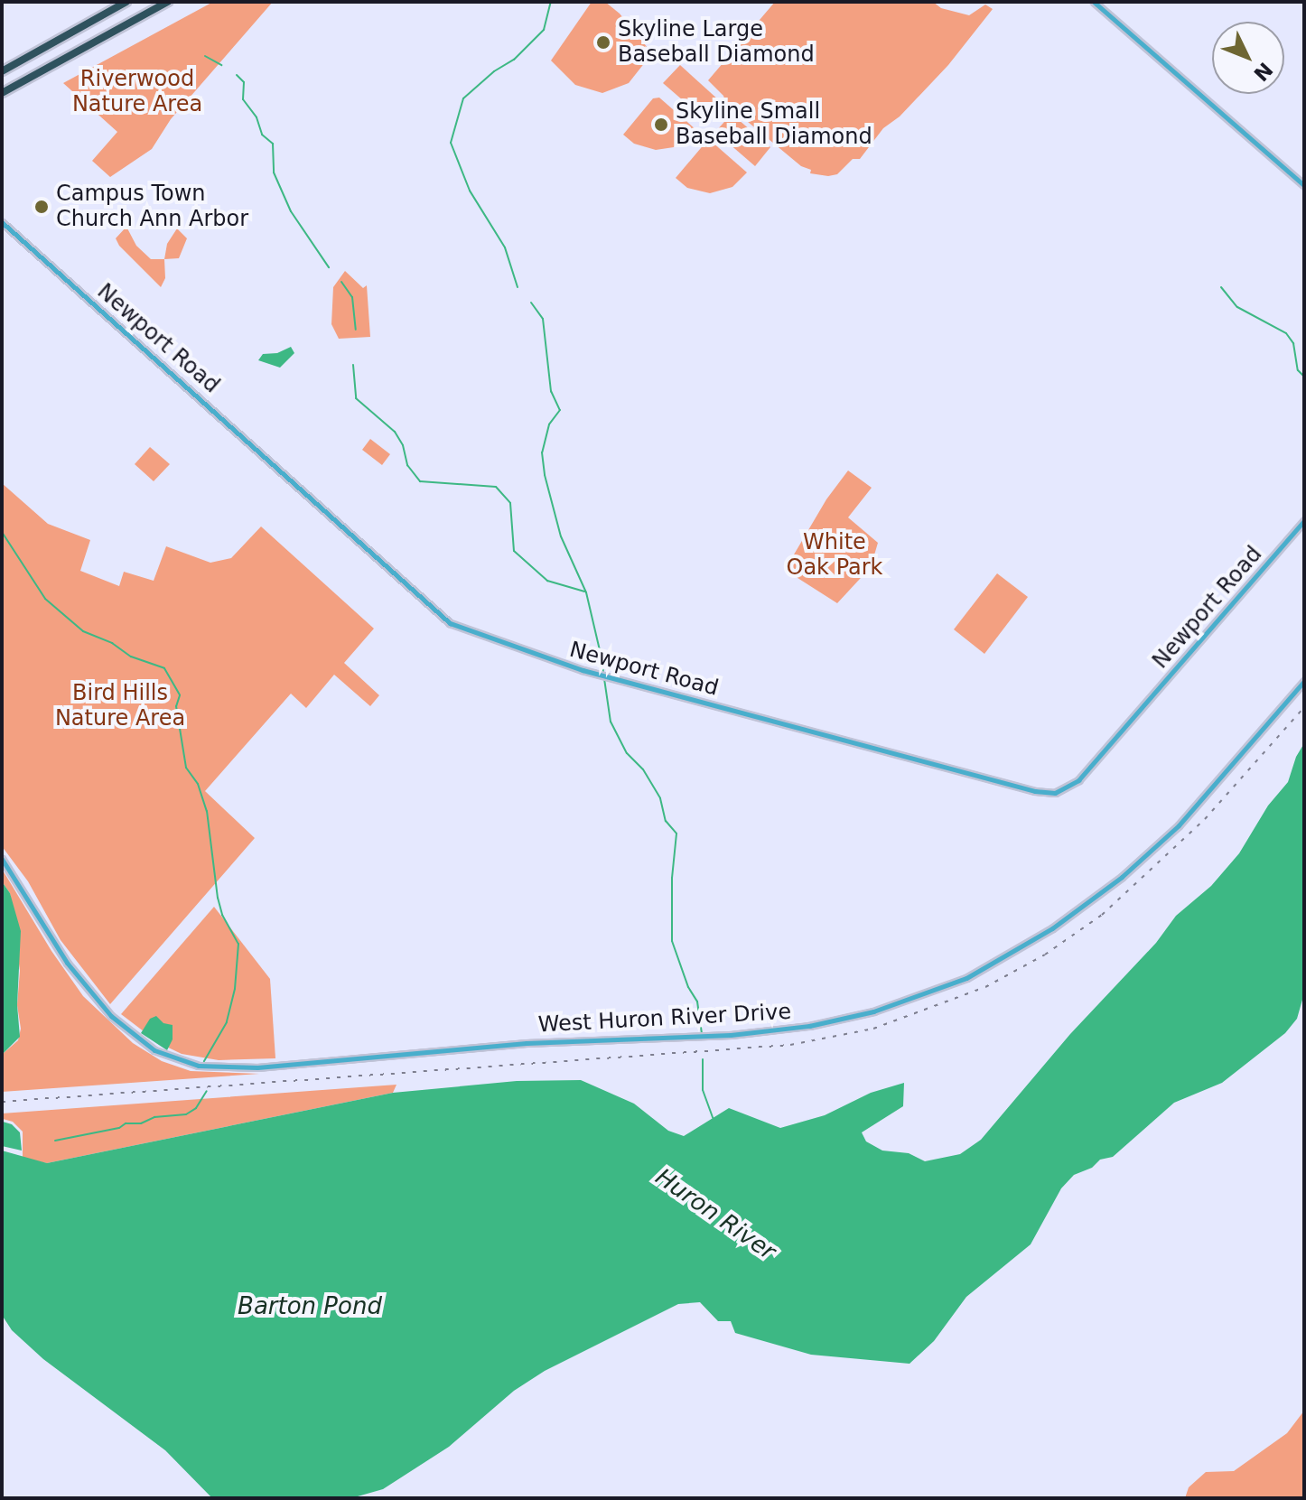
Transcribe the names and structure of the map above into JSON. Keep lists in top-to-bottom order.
{
  "streets": {
    "street": ["Newport Road", "West Huron River Drive"]
  },
  "water": ["Huron River", "Barton Pond"],
  "parks": ["Riverwood Nature Area", "White Oak Park", "Bird Hills Nature Area"],
  "places": ["Skyline Large Baseball Diamond", "Skyline Small Baseball Diamond", "Campus Town Church Ann Arbor"],
  "north": "bottom right"
}
